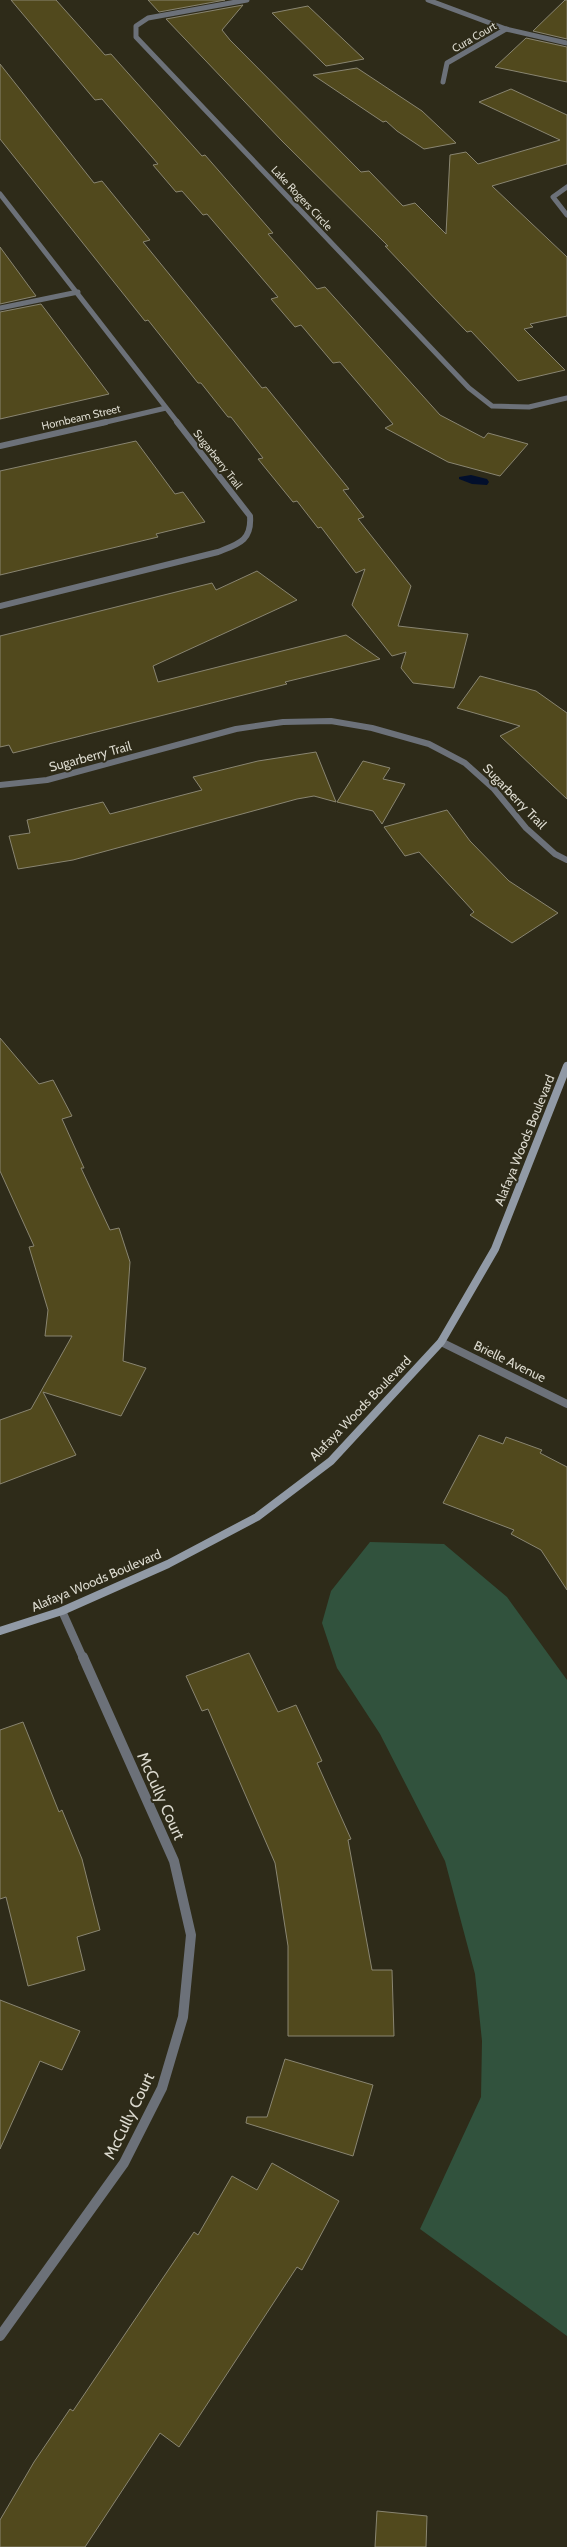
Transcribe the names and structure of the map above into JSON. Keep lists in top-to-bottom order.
{
  "streets": {
    "street": [
      "Cura Court",
      "Lake Rogers Circle",
      "Hornbeam Street",
      "Sugarberry Trail",
      "Alafaya Woods Boulevard",
      "Brielle Avenue",
      "McCully Court"
    ]
  },
  "crossings": [
    ["Hornbeam Street", "Sugarberry Trail"],
    ["Alafaya Woods Boulevard", "Brielle Avenue"],
    ["Alafaya Woods Boulevard", "McCully Court"]
  ]
}
